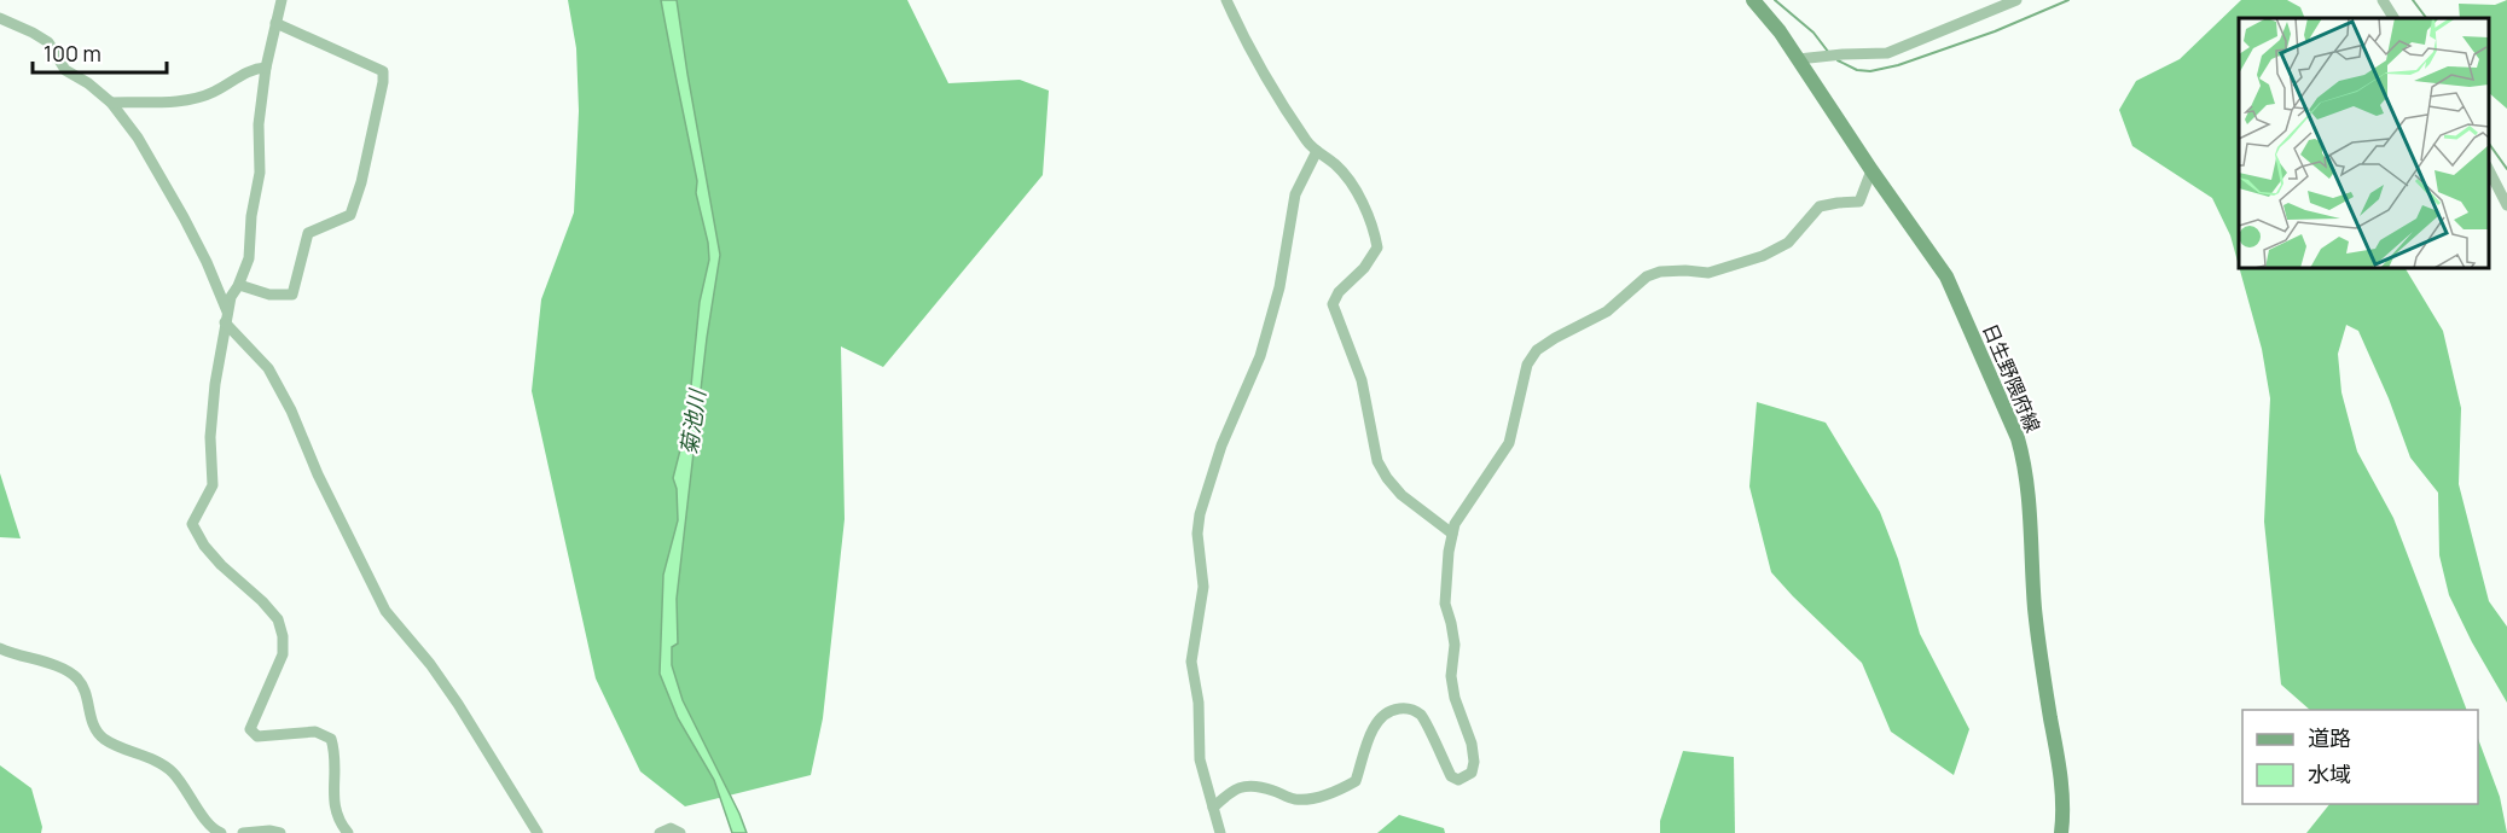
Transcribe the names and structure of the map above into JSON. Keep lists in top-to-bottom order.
{
  "streets": {
    "main road": ["日生野隈府線"]
  },
  "water": ["菊池川"],
  "legend": ["道路", "水域"],
  "scale_bar": "100 m"
}
